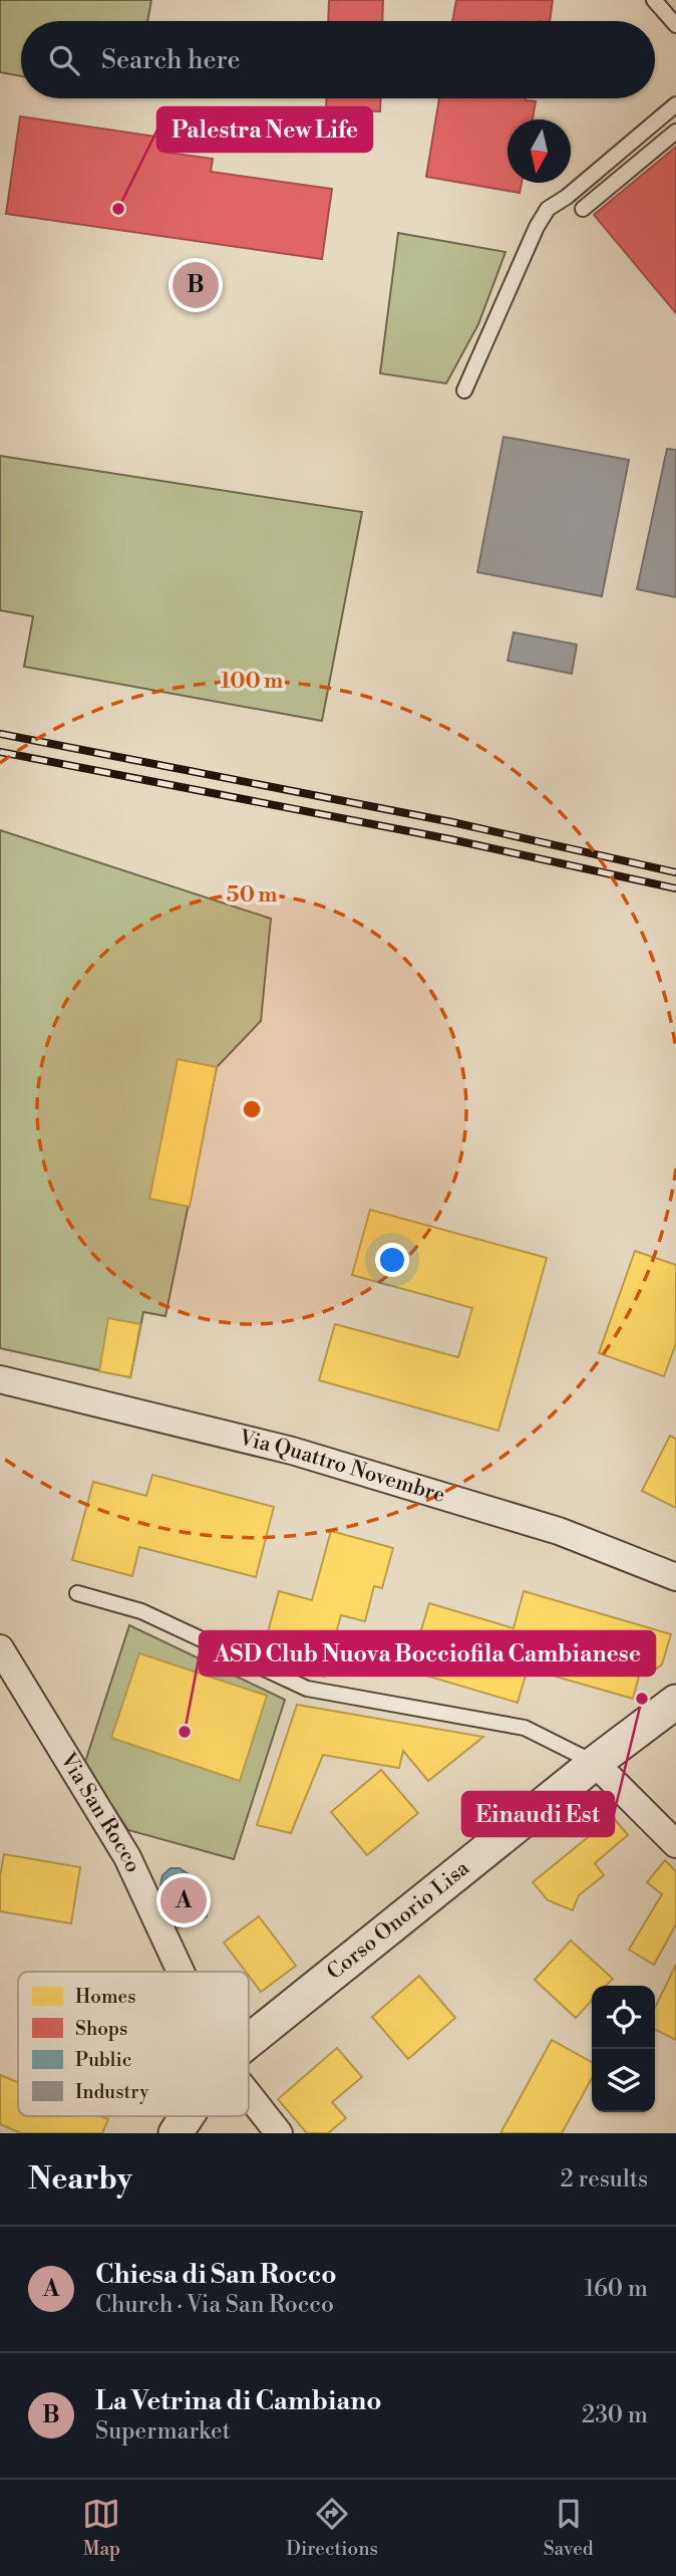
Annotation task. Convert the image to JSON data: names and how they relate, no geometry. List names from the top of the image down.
{
  "streets": {
    "street": ["Via Quattro Novembre", "Via San Rocco", "Corso Onorio Lisa"]
  },
  "places": ["Palestra New Life", "Einaudi Est", "ASD Club Nuova Bocciofila Cambianese"],
  "legend": [
    "Homes",
    "Shops",
    "Public",
    "Industry"
  ],
  "north": "bottom",
  "page": {
    "search": "Search here",
    "pins": ["B", "A"],
    "heading": ["Nearby", "2 results"],
    "list": [
      {
        "mark": "A",
        "name": "Chiesa di San Rocco",
        "note": "Church · Via San Rocco",
        "value": "160 m"
      },
      {
        "mark": "B",
        "name": "La Vetrina di Cambiano",
        "note": "Supermarket",
        "value": "230 m"
      }
    ],
    "nav": ["Map", "Directions", "Saved"]
  },
  "rings": ["100 m", "50 m"]
}
